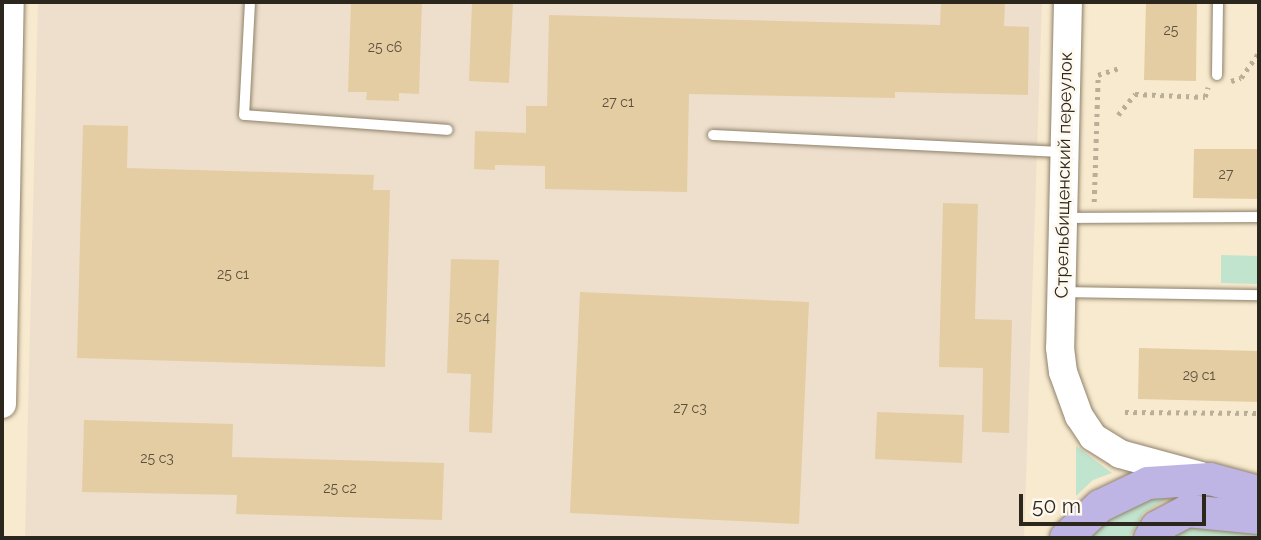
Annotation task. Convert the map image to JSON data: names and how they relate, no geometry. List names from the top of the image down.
{
  "streets": {
    "street": ["Стрельбищенский переулок"]
  },
  "house_numbers": [
    "25",
    "25 с6",
    "27 с1",
    "27",
    "25 с1",
    "25 с4",
    "29 с1",
    "27 с3",
    "25 с3",
    "25 с2"
  ],
  "scale_bar": "50 m"
}
